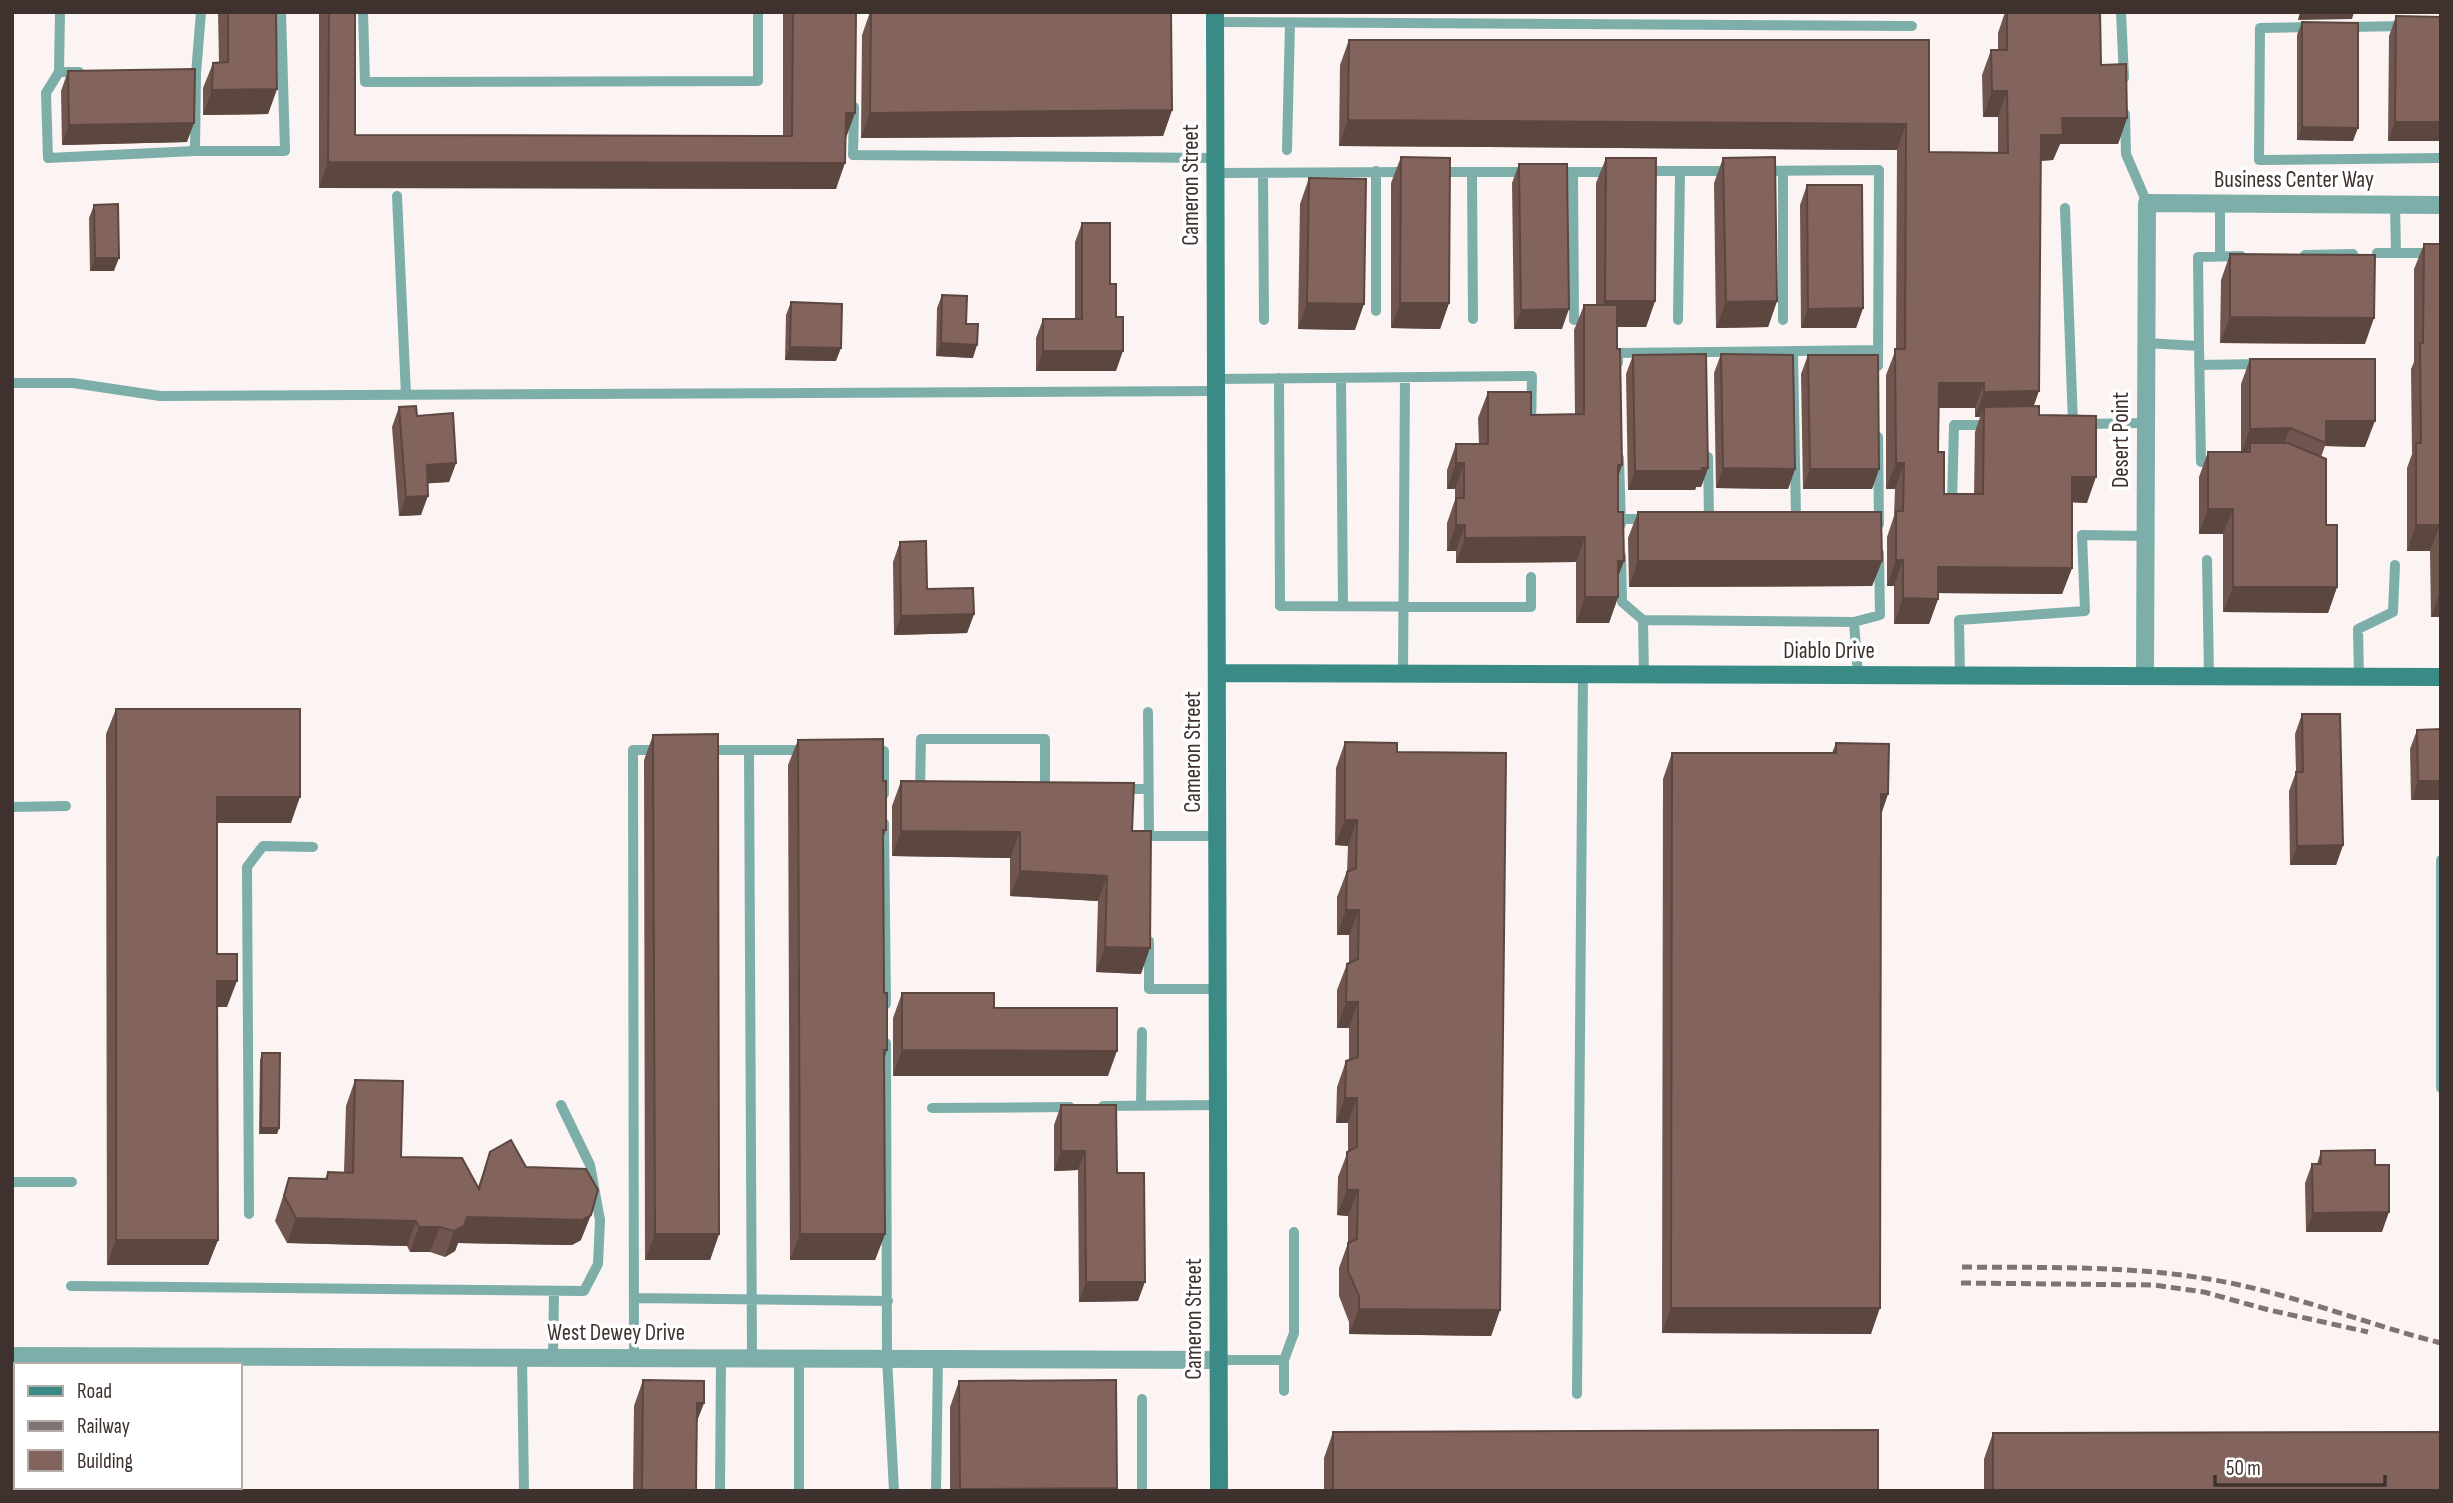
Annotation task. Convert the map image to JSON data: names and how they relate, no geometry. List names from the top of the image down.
{
  "streets": {
    "street": [
      "Business Center Way",
      "Cameron Street",
      "Desert Point",
      "Diablo Drive",
      "West Dewey Drive"
    ]
  },
  "crossings": [
    ["Business Center Way", "Desert Point"],
    ["Cameron Street", "Diablo Drive"],
    ["Cameron Street", "West Dewey Drive"],
    ["Desert Point", "Diablo Drive"]
  ],
  "legend": ["Road", "Railway", "Building"],
  "scale_bar": "50 m"
}
